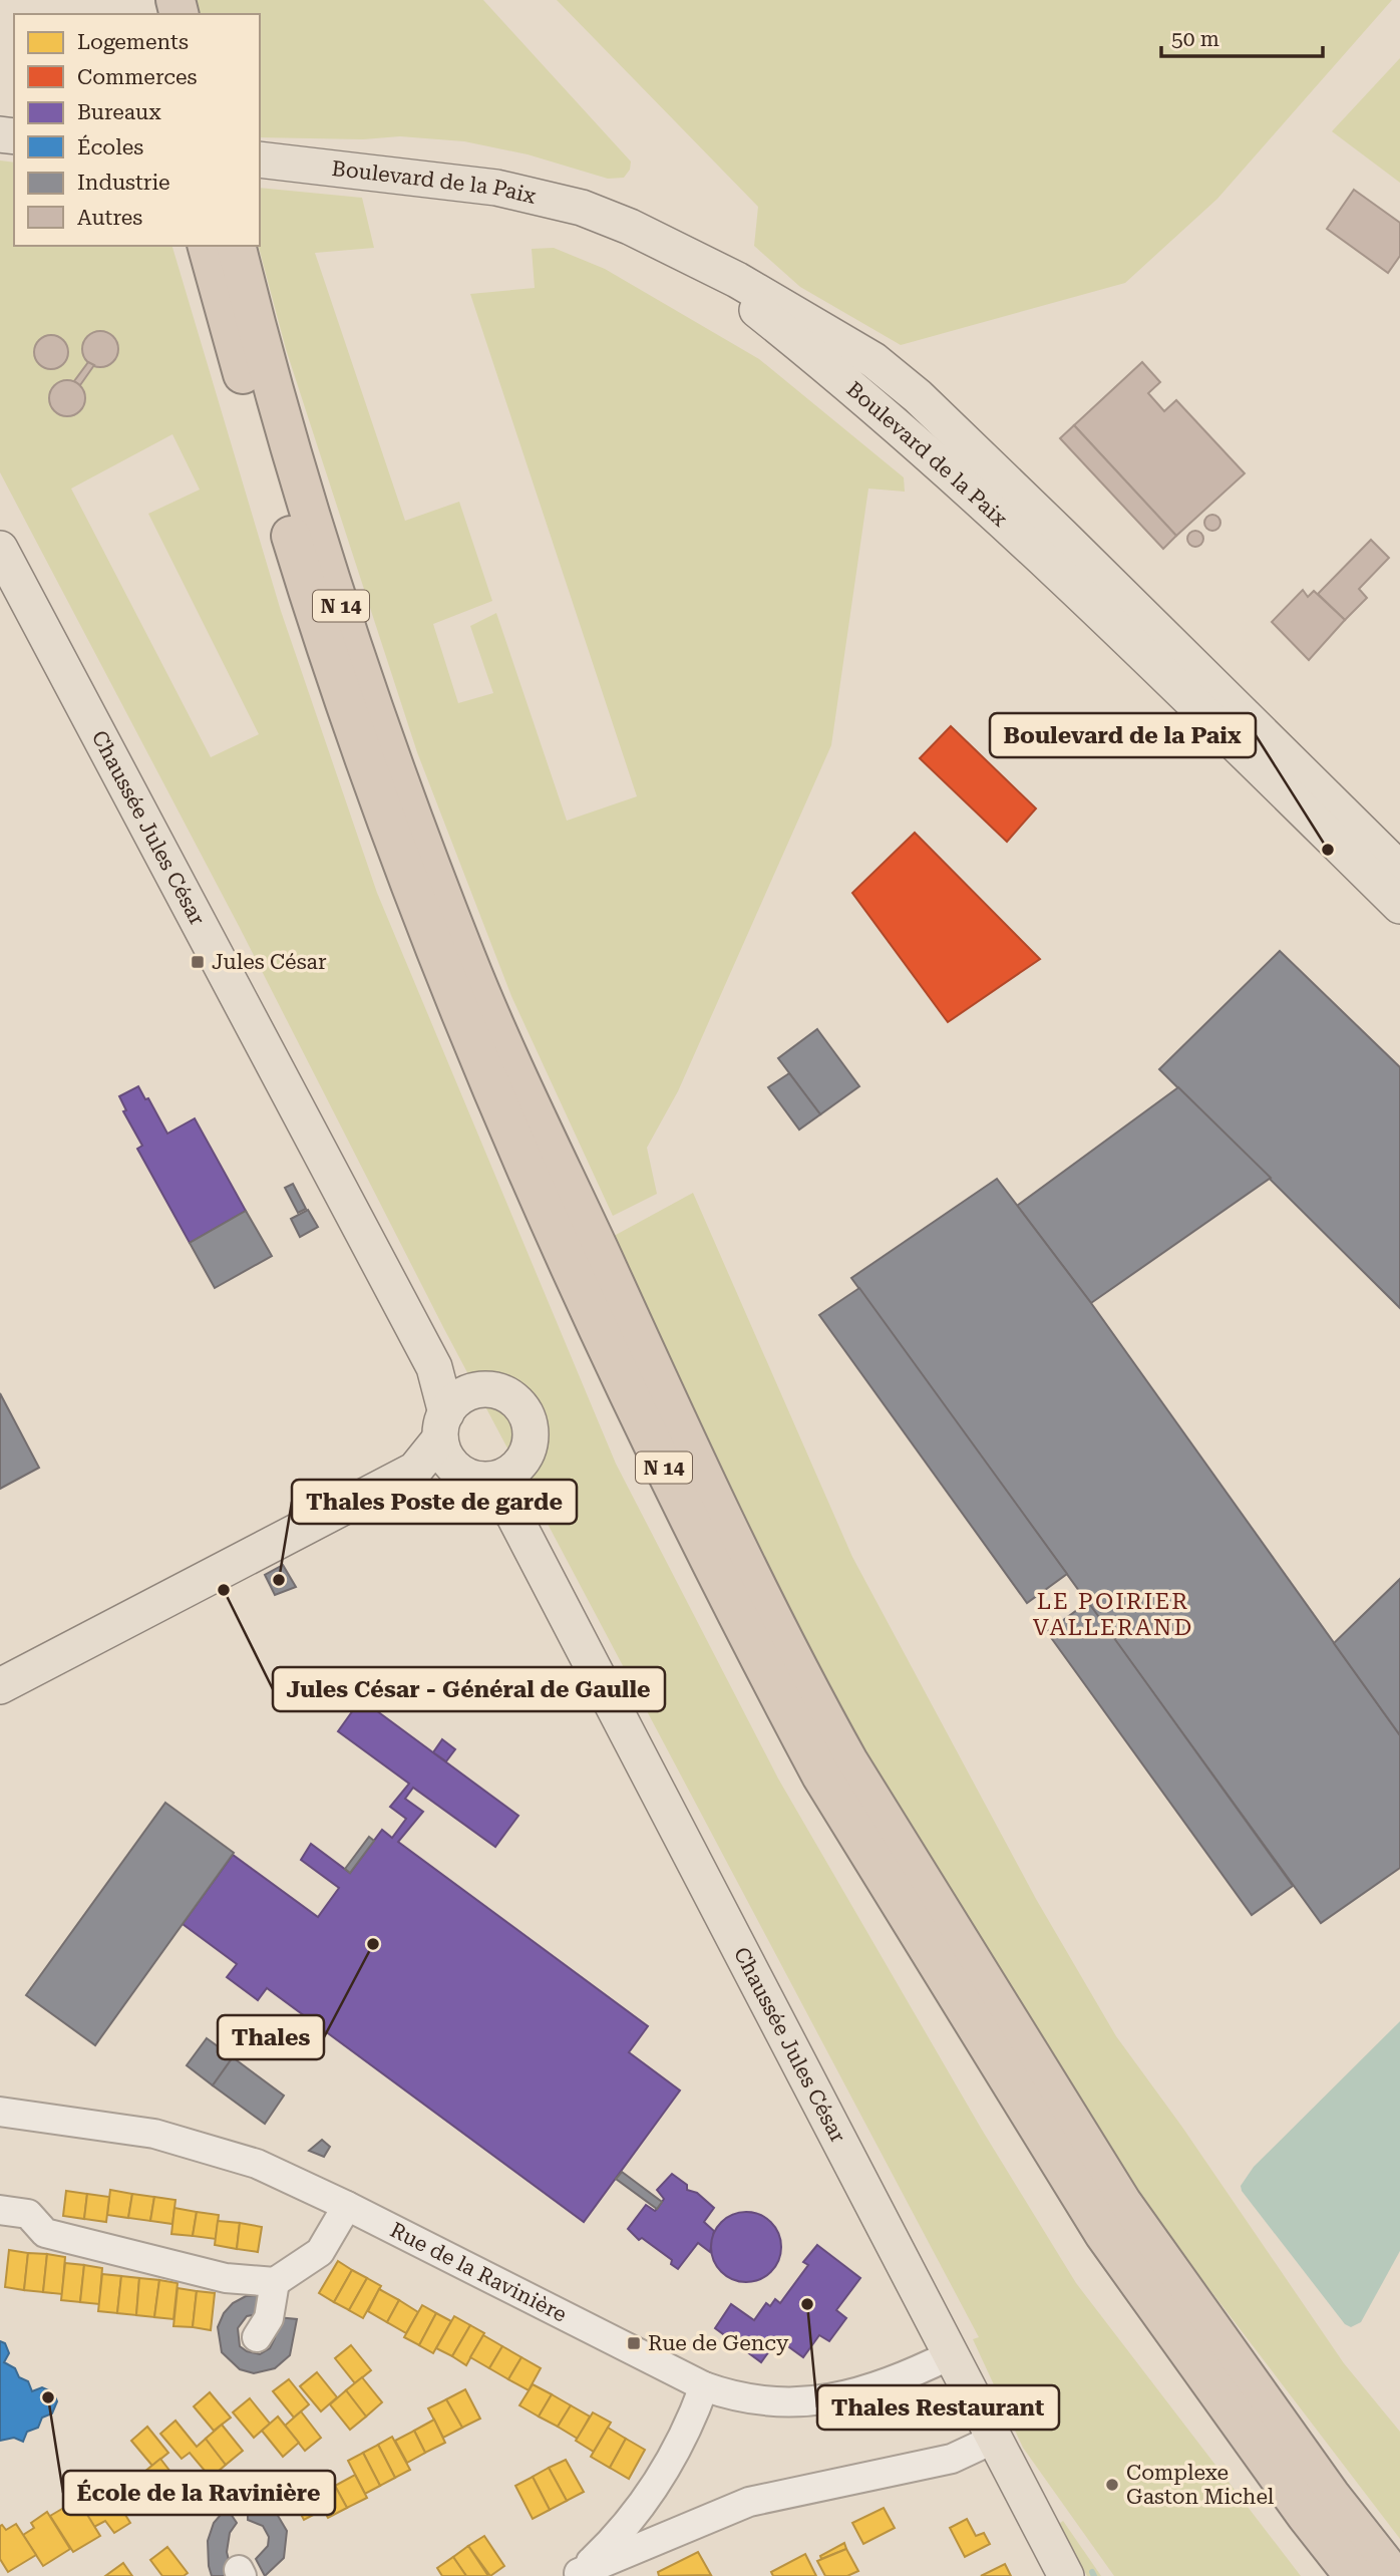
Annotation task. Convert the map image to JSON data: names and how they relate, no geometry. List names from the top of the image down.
{
  "streets": {
    "highway": ["N 14"],
    "main road": ["Boulevard de la Paix", "Chaussée Jules César"],
    "street": ["Rue de la Ravinière"]
  },
  "crossings": [
    ["Chaussée Jules César", "Rue de la Ravinière"]
  ],
  "districts": ["LE POIRIER VALLERAND"],
  "places": {
    "other": [
      "Boulevard de la Paix",
      "Thales Poste de garde",
      "Jules César - Général de Gaulle",
      "Thales",
      "Thales Restaurant",
      "École de la Ravinière",
      "Complexe Gaston Michel"
    ],
    "transit": ["Jules César", "Rue de Gency"]
  },
  "legend": [
    "Logements",
    "Commerces",
    "Bureaux",
    "Écoles",
    "Industrie",
    "Autres"
  ],
  "scale_bar": "50 m"
}
